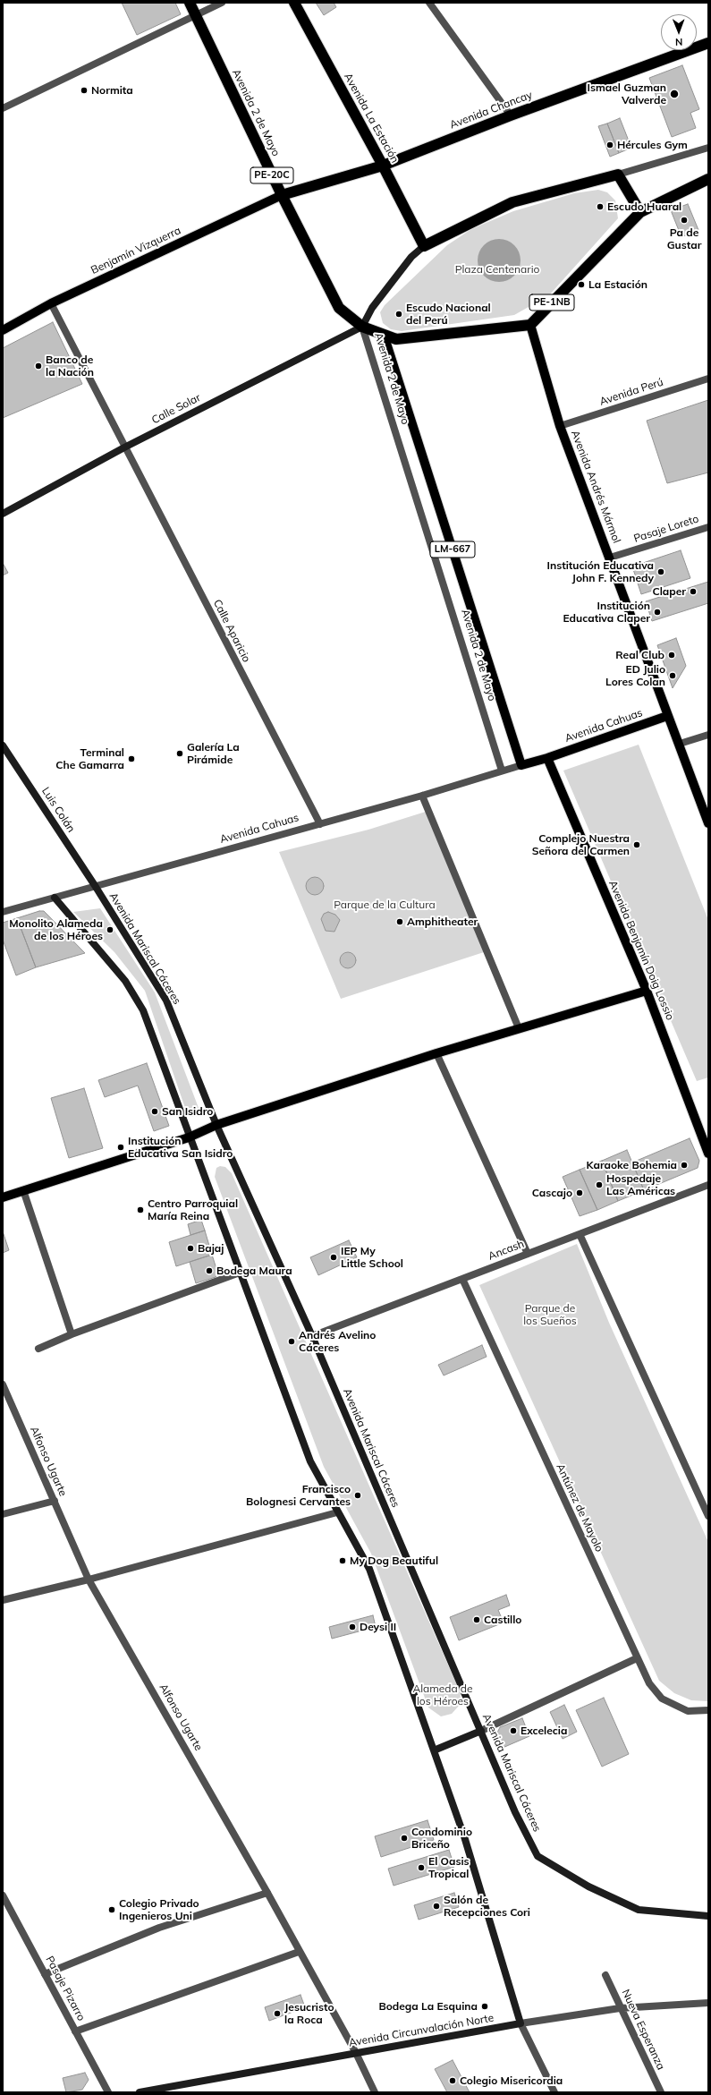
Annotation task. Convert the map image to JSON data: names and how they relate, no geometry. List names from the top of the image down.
{
  "streets": {
    "highway": [
      "Avenida Chancay",
      "Avenida 2 de Mayo",
      "Avenida La Estación",
      "PE-20C",
      "PE-1NB"
    ],
    "main road": [
      "Benjamín Vizquerra",
      "Avenida Andrés Mármol",
      "LM-667",
      "Avenida Cahuas",
      "Avenida Benjamín Doig Lossio"
    ],
    "street": [
      "Avenida Perú",
      "Calle Solar",
      "Pasaje Loreto",
      "Calle Aparicio",
      "Luis Colán",
      "Avenida Mariscal Cáceres",
      "Ancash",
      "Alfonso Ugarte",
      "Antúnez de Mayolo",
      "Pasaje Pizarro",
      "Nueva Esperanza",
      "Avenida Circunvalación Norte"
    ]
  },
  "crossings": [
    ["Avenida Chancay", "Avenida 2 de Mayo"],
    ["Avenida Chancay", "Avenida La Estación"],
    ["Avenida Chancay", "Benjamín Vizquerra"],
    ["Avenida 2 de Mayo", "Benjamín Vizquerra"],
    ["Avenida 2 de Mayo", "PE-1NB"],
    ["Avenida 2 de Mayo", "Calle Solar"],
    ["Avenida 2 de Mayo", "Avenida Cahuas"],
    ["Benjamín Vizquerra", "Calle Aparicio"],
    ["PE-1NB", "Calle Solar"],
    ["PE-1NB", "Avenida Andrés Mármol"],
    ["Avenida Perú", "Avenida Andrés Mármol"],
    ["Calle Solar", "Calle Aparicio"],
    ["Avenida Andrés Mármol", "Pasaje Loreto"],
    ["Avenida Andrés Mármol", "Avenida Cahuas"],
    ["Calle Aparicio", "Avenida Cahuas"],
    ["Avenida Cahuas", "Luis Colán"],
    ["Avenida Cahuas", "Avenida Mariscal Cáceres"],
    ["Avenida Cahuas", "Avenida Benjamín Doig Lossio"],
    ["Luis Colán", "Avenida Mariscal Cáceres"],
    ["Avenida Mariscal Cáceres", "Ancash"],
    ["Ancash", "Antúnez de Mayolo"],
    ["Alfonso Ugarte", "Avenida Circunvalación Norte"],
    ["Nueva Esperanza", "Avenida Circunvalación Norte"]
  ],
  "parks": [
    "Plaza Centenario",
    "Parque de la Cultura",
    "Parque de los Sueños",
    "Alameda de los Héroes"
  ],
  "places": [
    "Normita",
    "Ismael Guzman Valverde",
    "Hércules Gym",
    "Escudo Huaral",
    "Pa de Gustar",
    "La Estación",
    "Escudo Nacional del Perú",
    "Banco de la Nación",
    "Institución Educativa John F. Kennedy",
    "Claper",
    "Institución Educativa Claper",
    "Real Club",
    "ED Julio Lores Colan",
    "Galería La Pirámide",
    "Terminal Che Gamarra",
    "Complejo Nuestra Señora del Carmen",
    "Amphitheater",
    "Monolito Alameda de los Héroes",
    "San Isidro",
    "Institución Educativa San Isidro",
    "Karaoke Bohemia",
    "Hospedaje Las Américas",
    "Cascajo",
    "Centro Parroquial María Reina",
    "Bajaj",
    "IEP My Little School",
    "Bodega Maura",
    "Andrés Avelino Cáceres",
    "Francisco Bolognesi Cervantes",
    "My Dog Beautiful",
    "Castillo",
    "Deysi II",
    "Excelecia",
    "Condominio Briceño",
    "El Oasis Tropical",
    "Salón de Recepciones Cori",
    "Colegio Privado Ingenieros Uni",
    "Bodega La Esquina",
    "Jesucristo la Roca",
    "Colegio Misericordia"
  ],
  "north": "bottom"
}
